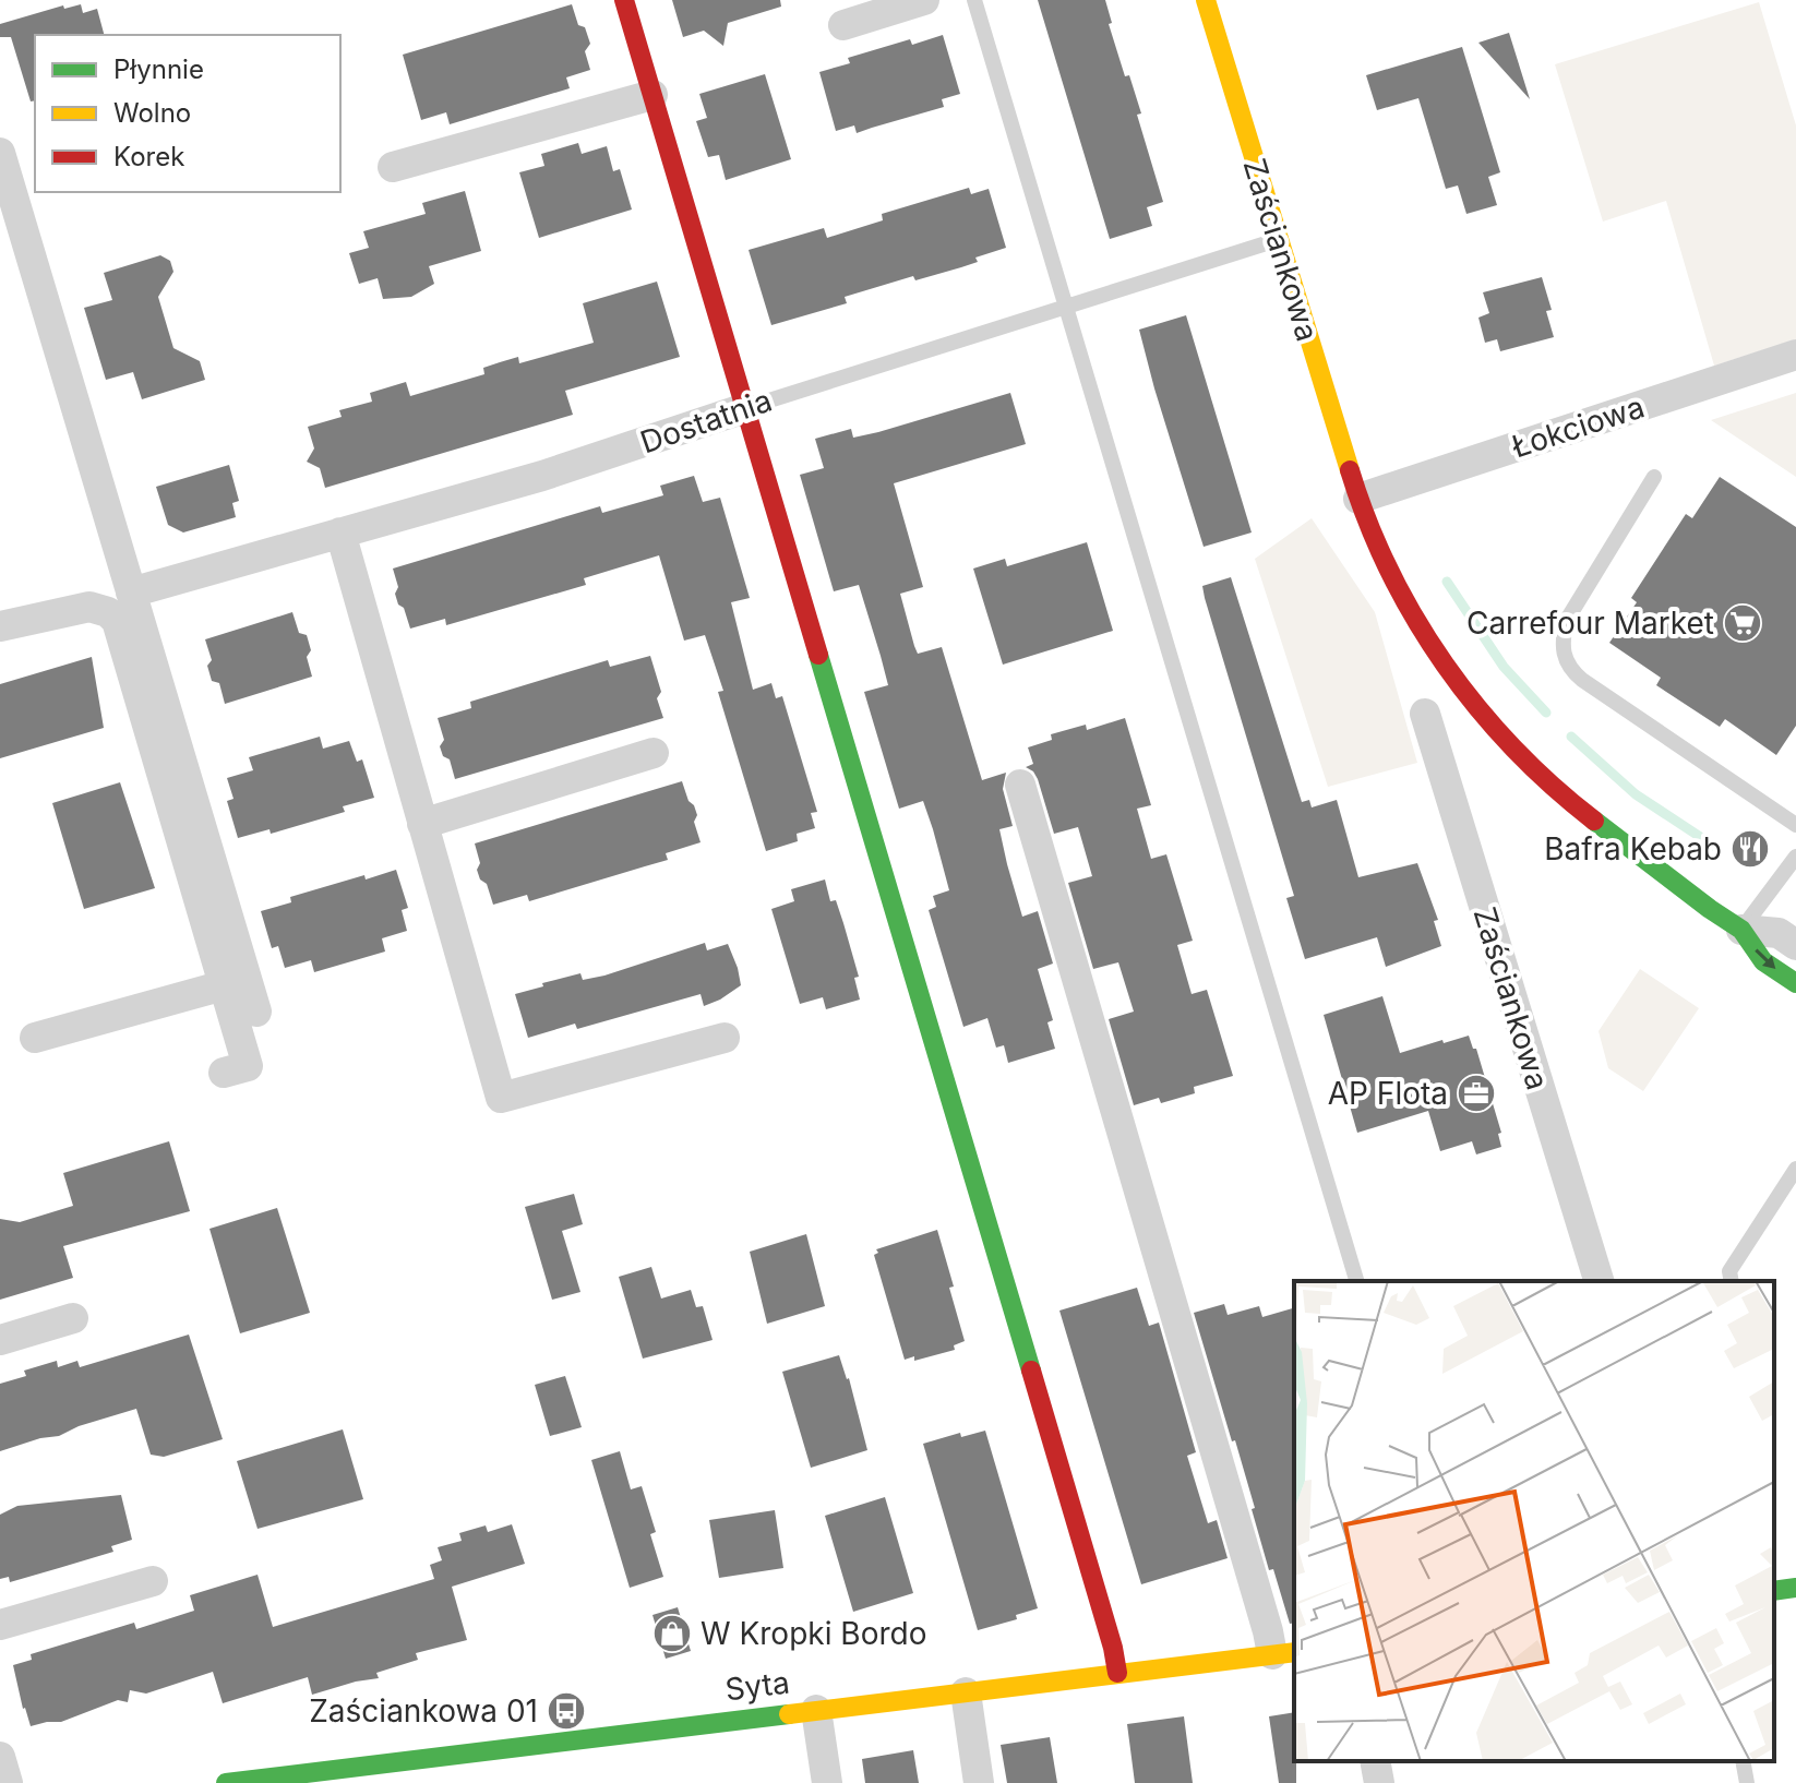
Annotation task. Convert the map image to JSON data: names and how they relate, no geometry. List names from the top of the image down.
{
  "streets": {
    "street": [
      "Zaściankowa",
      "Dostatnia",
      "Łokciowa",
      "Syta"
    ]
  },
  "crossings": [
    ["Zaściankowa", "Dostatnia"],
    ["Zaściankowa", "Łokciowa"]
  ],
  "places": {
    "supermarket": ["Carrefour Market"],
    "restaurant": ["Bafra Kebab"],
    "office": ["AP Flota"],
    "shop": ["W Kropki Bordo"],
    "bus stop": ["Zaściankowa 01"]
  },
  "legend": ["Płynnie", "Wolno", "Korek"]
}
